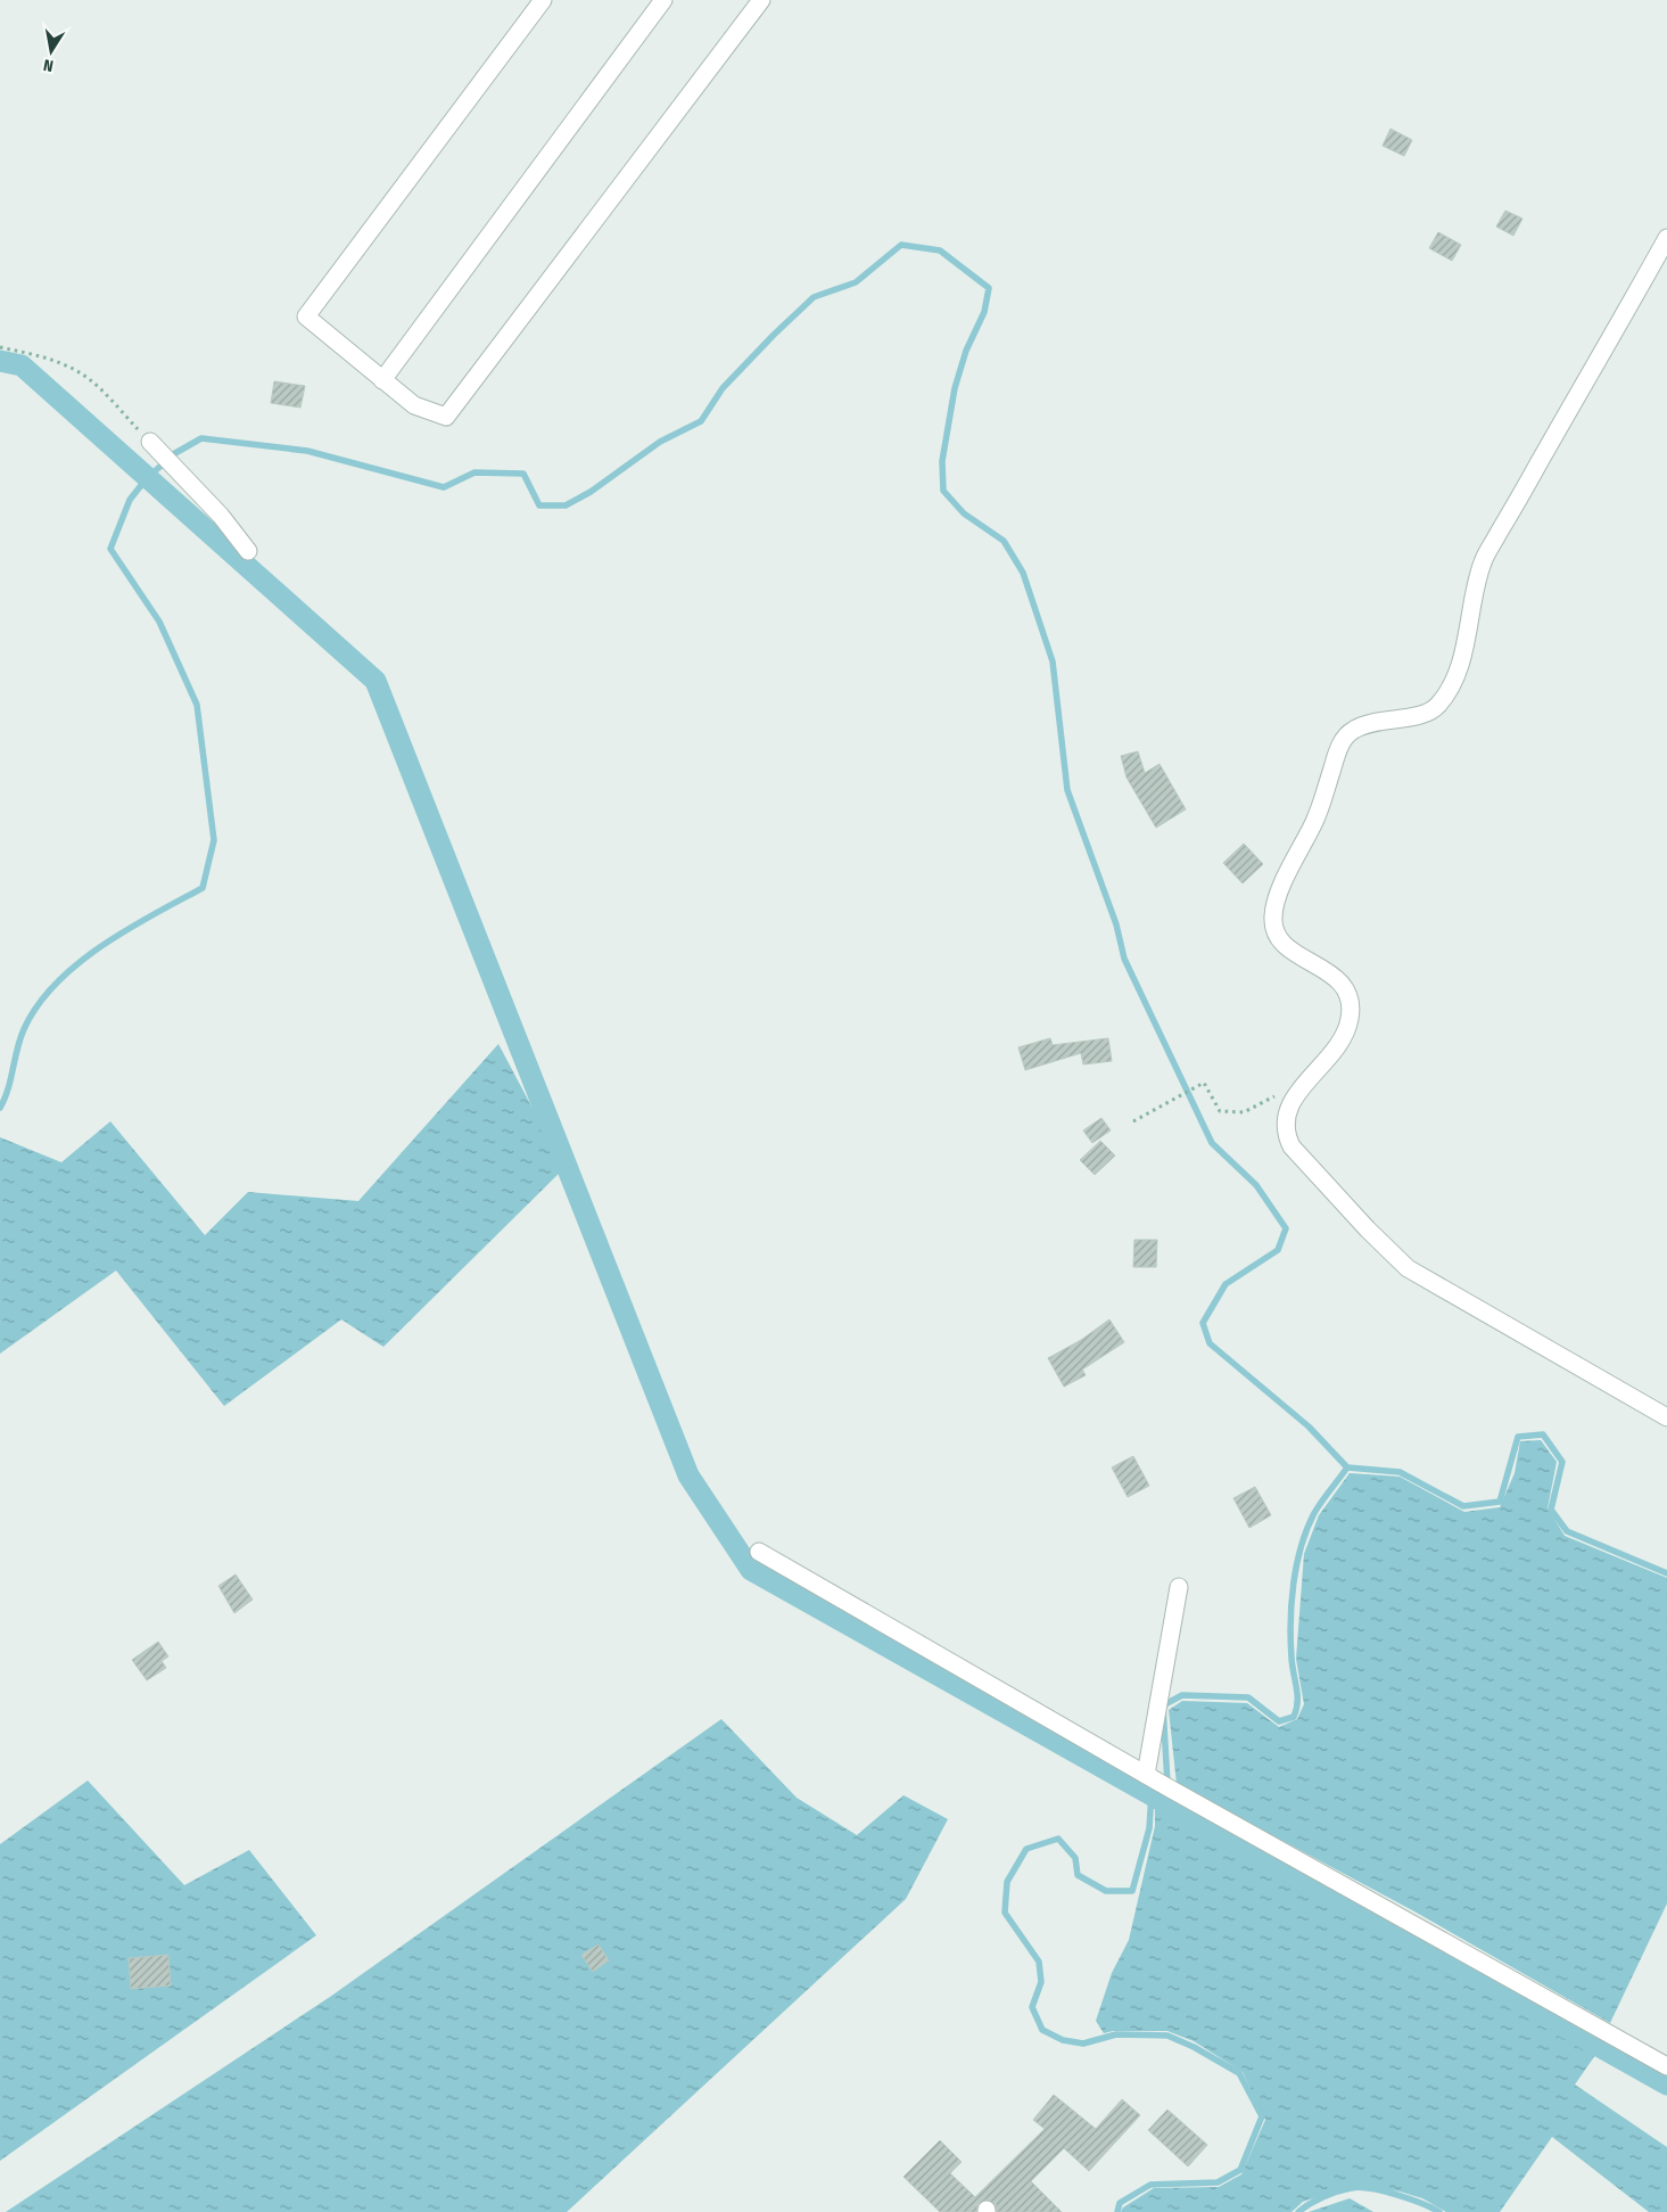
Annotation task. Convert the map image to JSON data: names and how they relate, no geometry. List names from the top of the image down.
{
  "north": "bottom"
}
